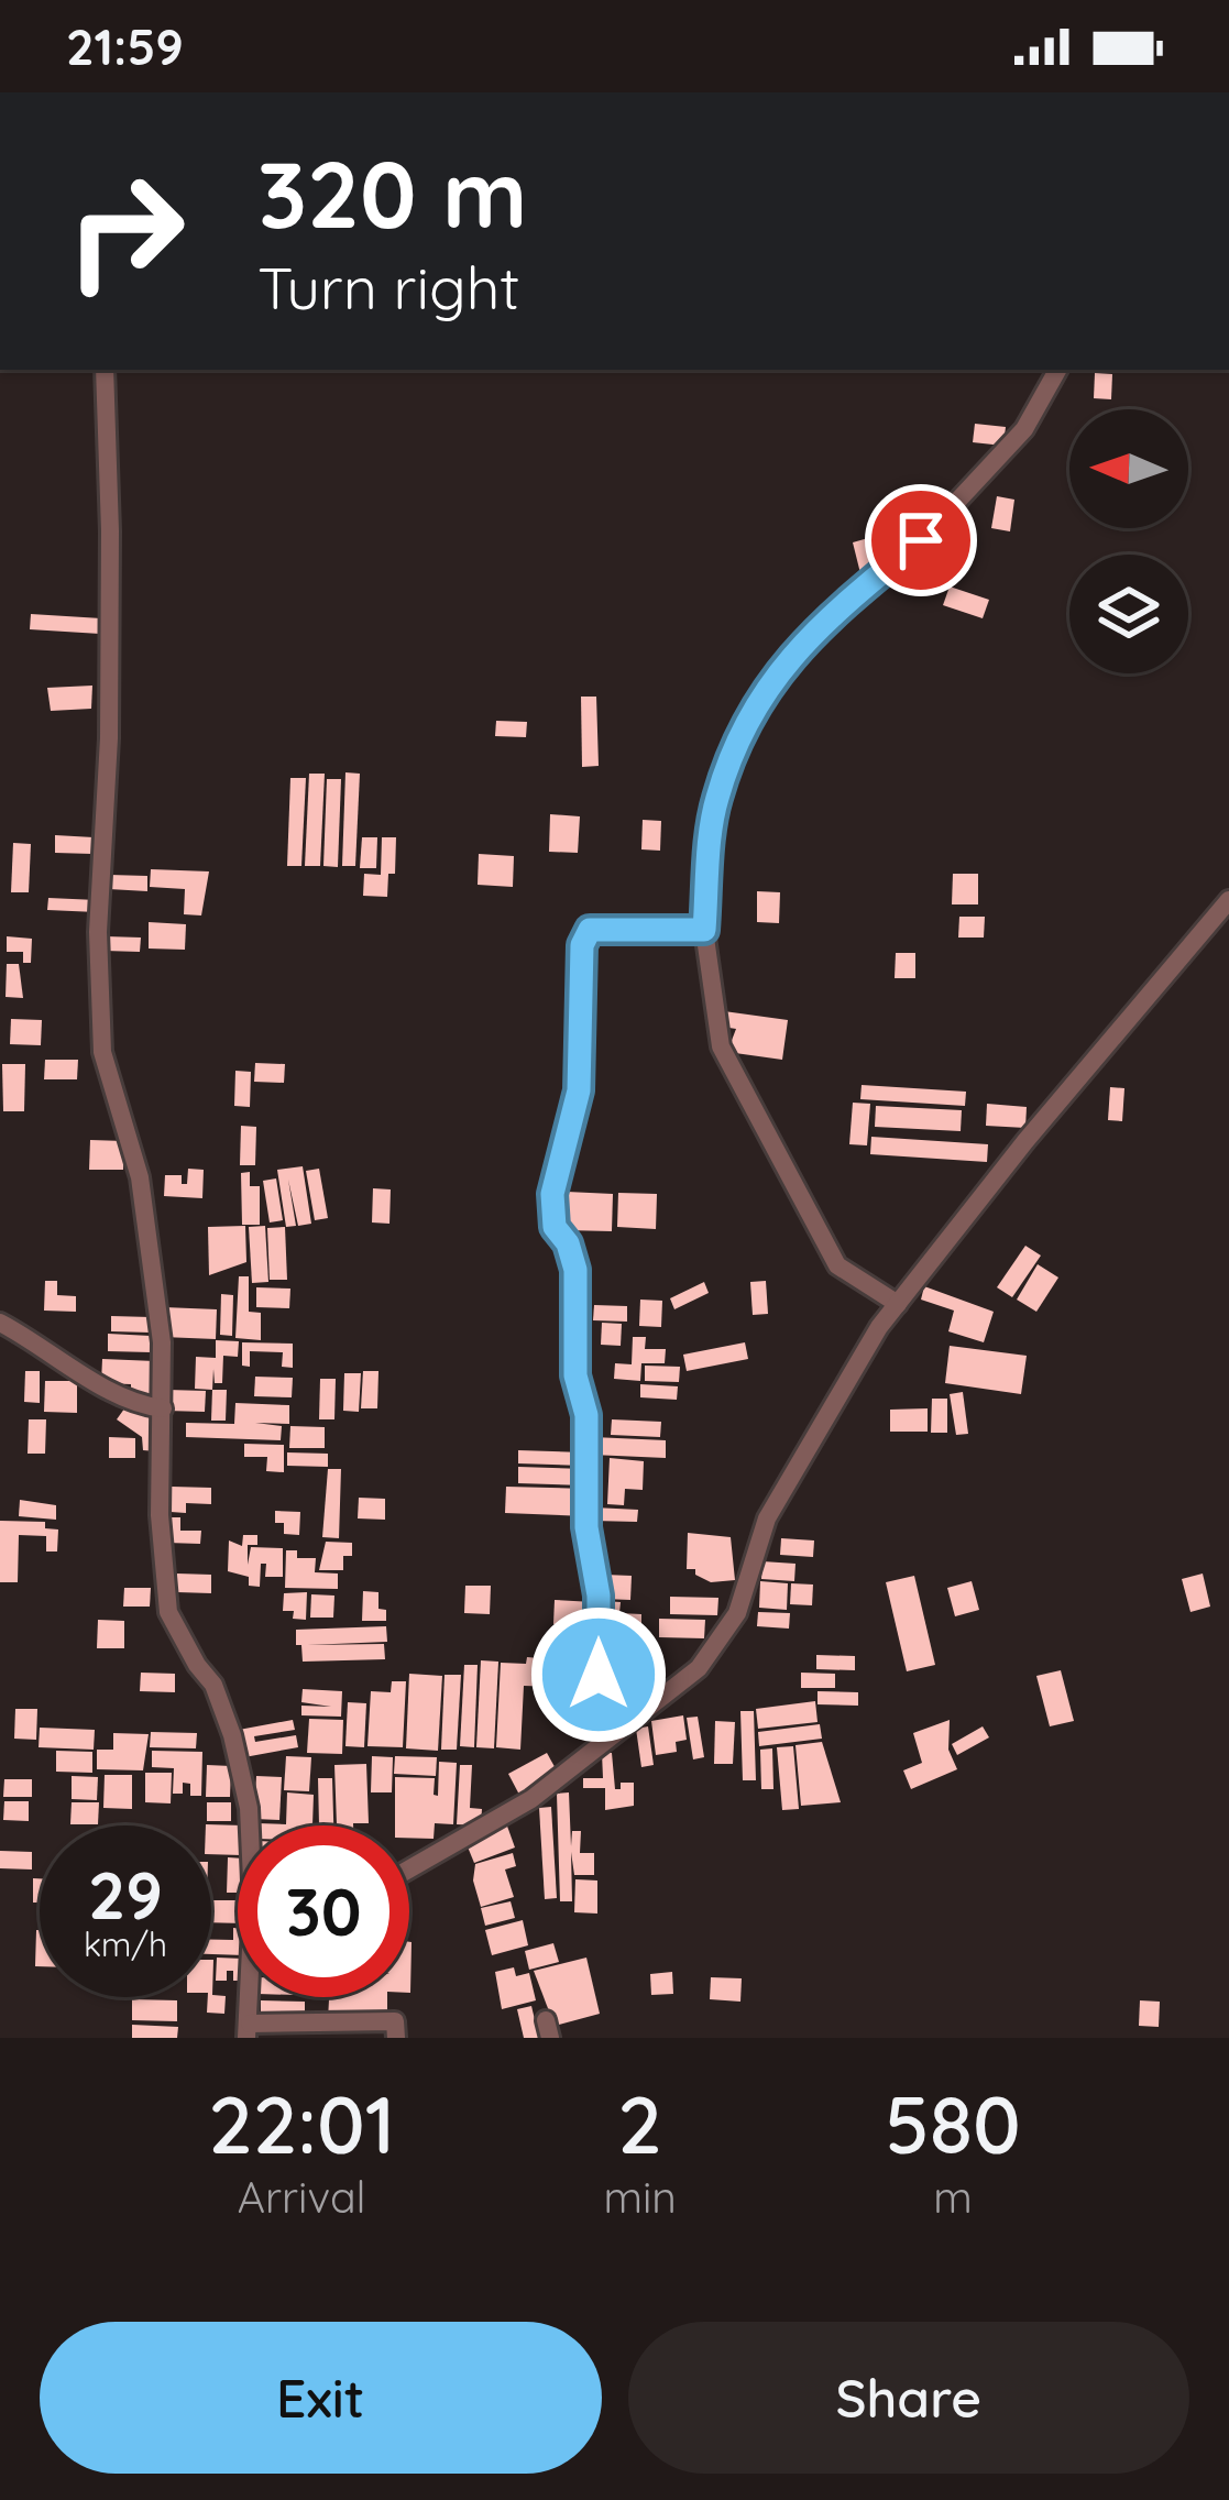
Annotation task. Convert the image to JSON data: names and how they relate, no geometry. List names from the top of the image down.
{
  "north": "left",
  "page": {
    "status": "21:59",
    "turn": ["320 m", "Turn right"],
    "speed": "29 km/h",
    "limit": "30",
    "eta": [
      "22:01",
      "Arrival",
      "2",
      "min",
      "580",
      "m"
    ],
    "buttons": ["Exit", "Share"]
  }
}
